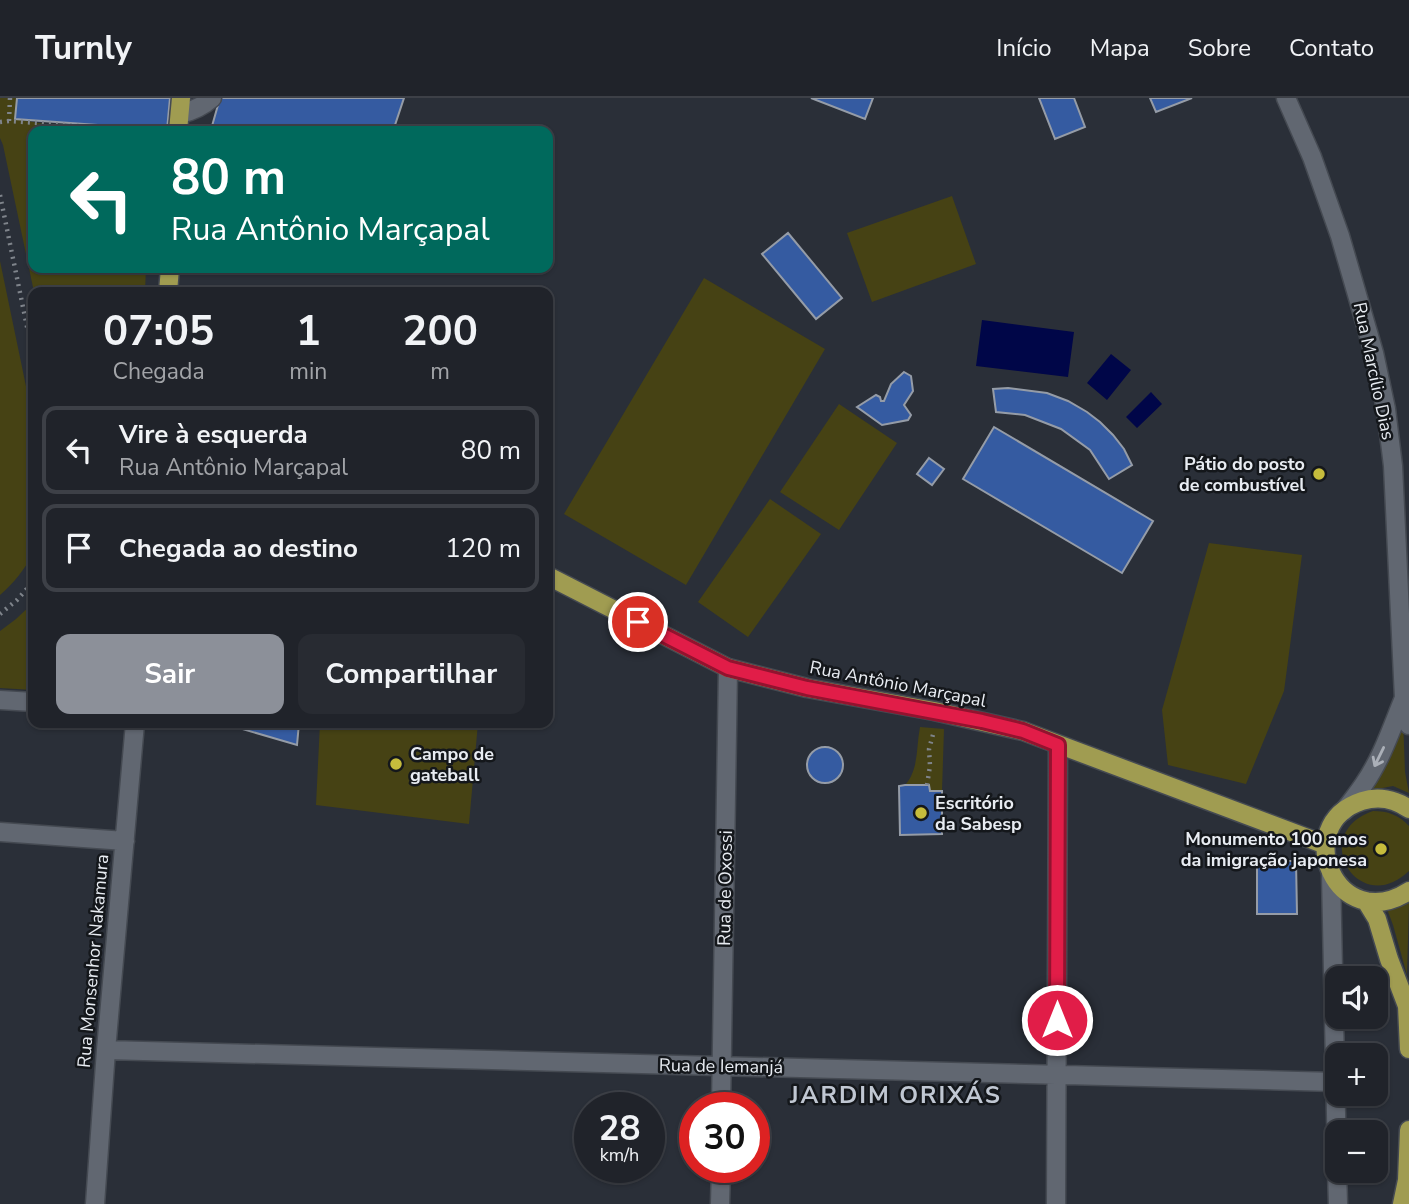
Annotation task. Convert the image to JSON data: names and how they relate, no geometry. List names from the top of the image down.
{
  "streets": {
    "main road": ["Rua Antônio Marçapal"],
    "street": [
      "Rua Marcílio Dias",
      "Rua de Oxossi",
      "Rua Monsenhor Nakamura",
      "Rua de Iemanjá"
    ]
  },
  "crossings": [
    ["Rua Antônio Marçapal", "Rua de Oxossi"],
    ["Rua de Oxossi", "Rua de Iemanjá"],
    ["Rua Monsenhor Nakamura", "Rua de Iemanjá"]
  ],
  "districts": ["JARDIM ORIXÁS"],
  "places": [
    "Pátio do posto de combustível",
    "Campo de gateball",
    "Escritório da Sabesp",
    "Monumento 100 anos da imigração japonesa"
  ],
  "page": {
    "header": "Turnly",
    "nav": [
      "Início",
      "Mapa",
      "Sobre",
      "Contato"
    ],
    "turn": ["80 m", "Rua Antônio Marçapal"],
    "eta": [
      "07:05",
      "Chegada",
      "1",
      "min",
      "200",
      "m"
    ],
    "list": [
      {
        "name": "Vire à esquerda",
        "note": "Rua Antônio Marçapal",
        "value": "80 m"
      },
      {
        "name": "Chegada ao destino",
        "value": "120 m"
      }
    ],
    "buttons": ["Sair", "Compartilhar"],
    "map_buttons": ["+", "−"],
    "speed": "28 km/h",
    "limit": "30"
  }
}
